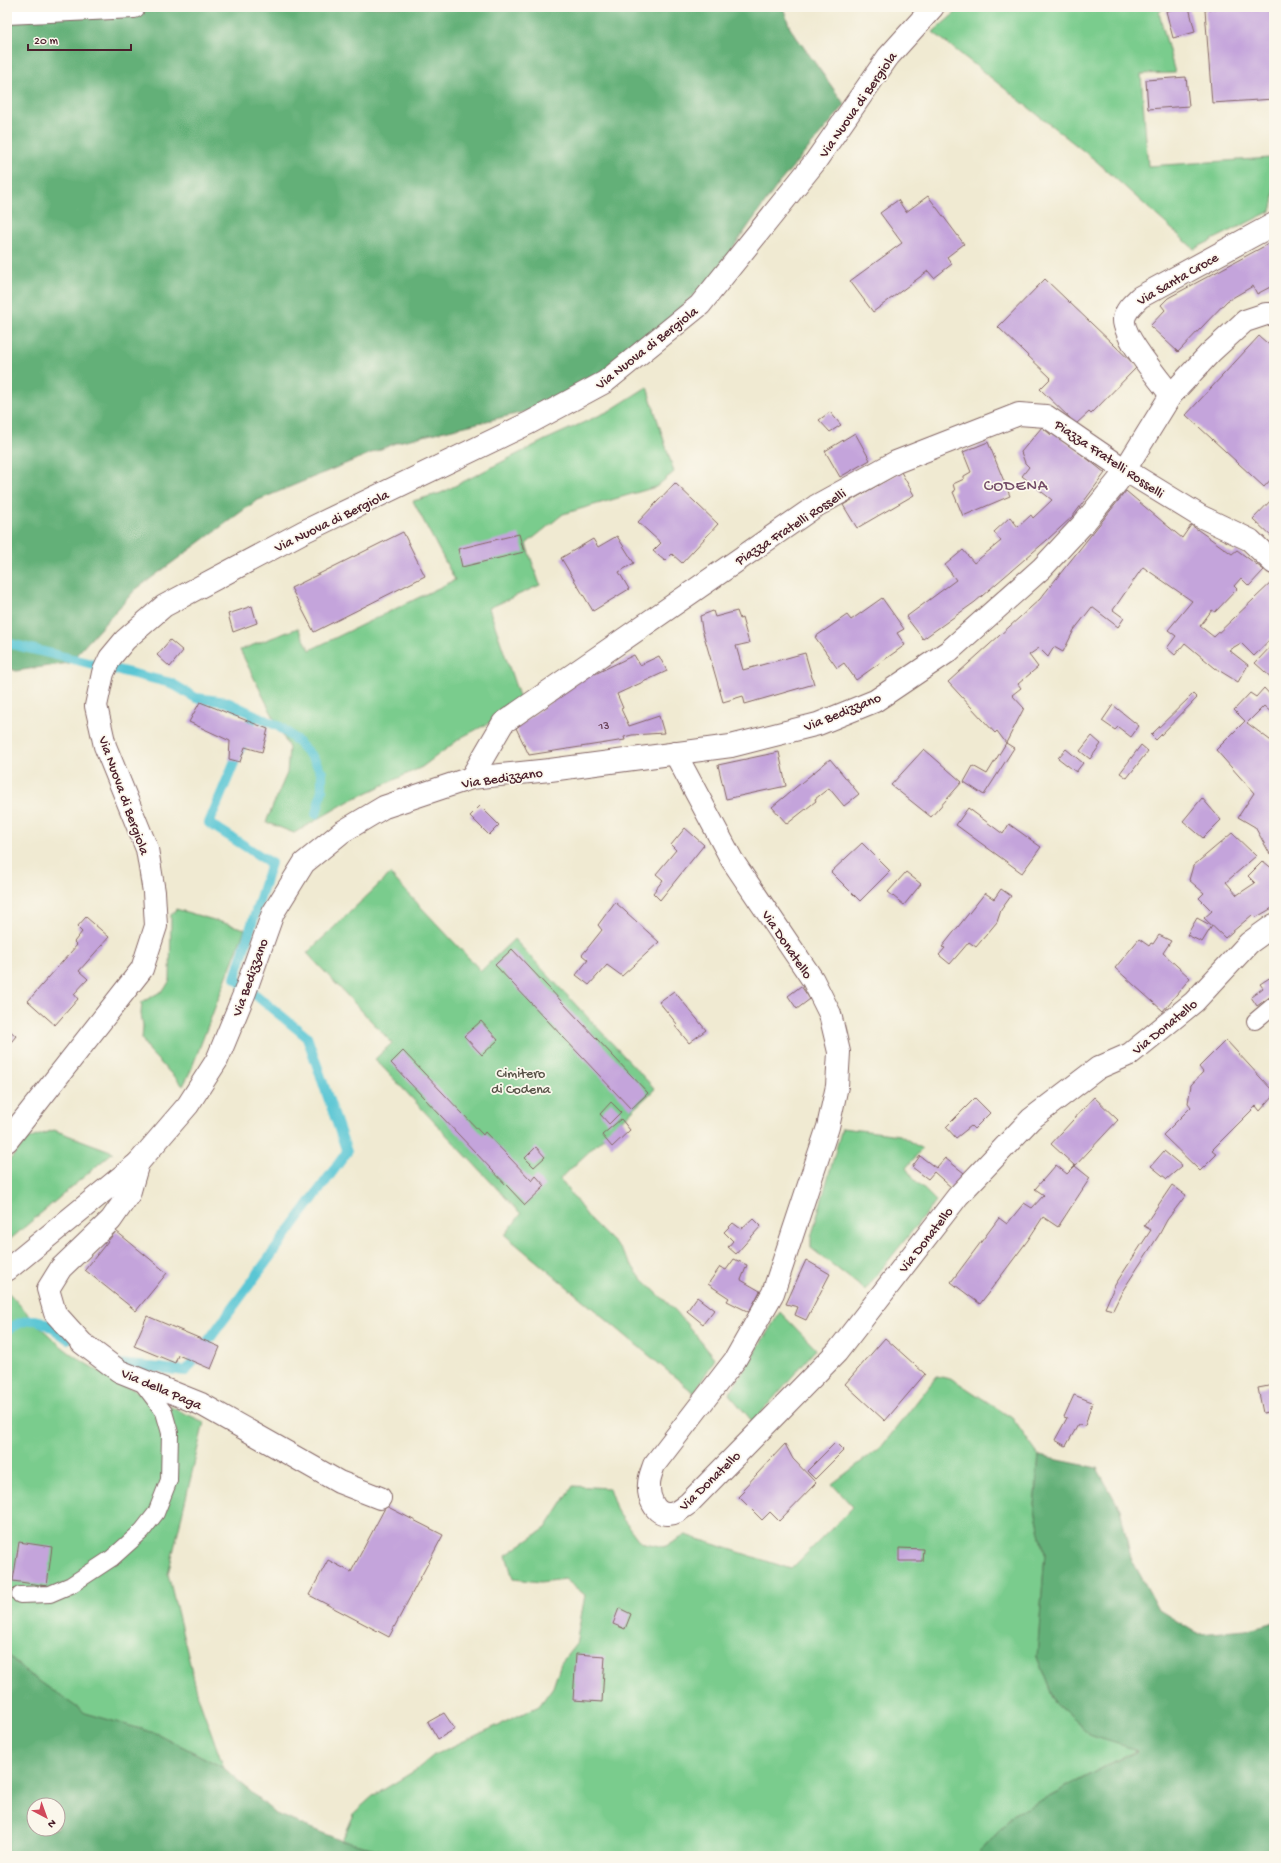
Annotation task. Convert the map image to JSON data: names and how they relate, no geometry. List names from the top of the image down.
{
  "streets": {
    "street": [
      "Via Nuova di Bergiola",
      "Via Santa Croce",
      "Piazza Fratelli Rosselli",
      "Via Bedizzano",
      "Via Donatello",
      "Via della Paga"
    ]
  },
  "crossings": [
    ["Via Santa Croce", "Via Bedizzano"],
    ["Piazza Fratelli Rosselli", "Via Bedizzano"],
    ["Via Bedizzano", "Via Donatello"],
    ["Via Bedizzano", "Via della Paga"]
  ],
  "districts": ["CODENA"],
  "parks": ["Cimitero di Codena"],
  "house_numbers": ["13"],
  "scale_bar": "20 m",
  "north": "bottom right"
}
